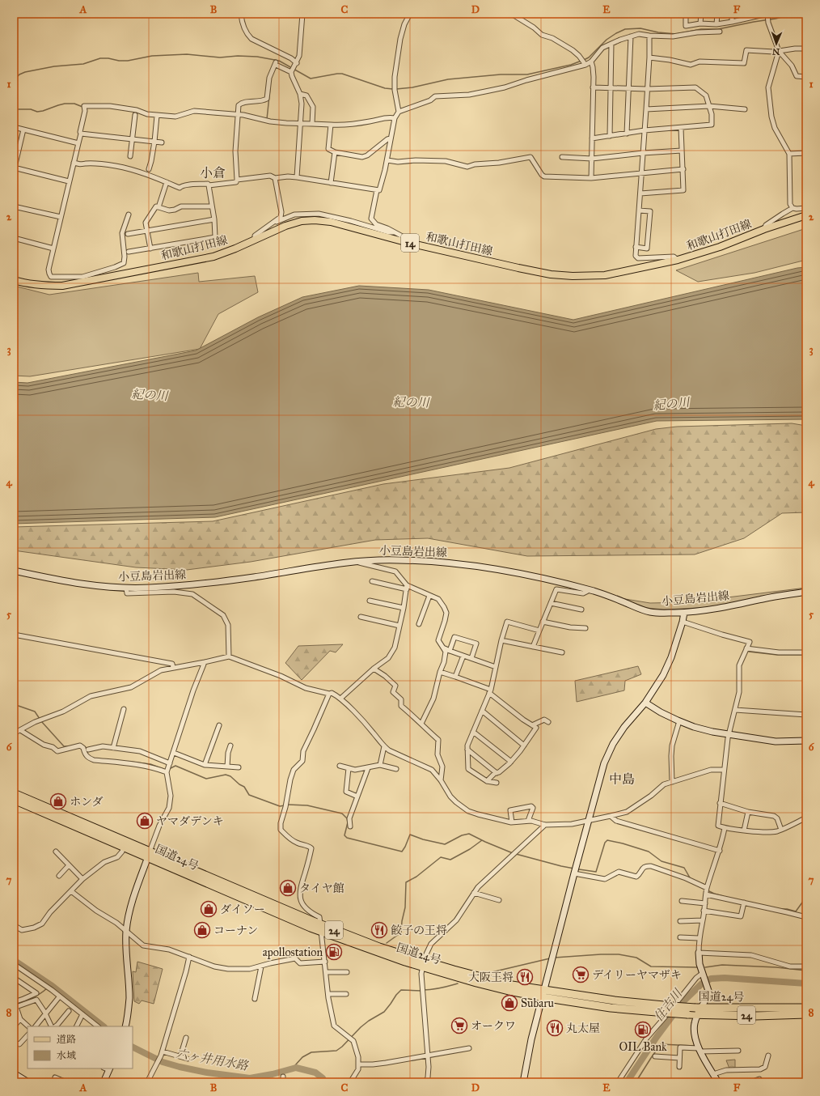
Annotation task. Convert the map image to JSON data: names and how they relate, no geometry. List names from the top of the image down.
{
  "streets": {
    "highway": ["国道24号", "24"],
    "main road": ["和歌山打田線", "14"],
    "street": ["小豆島岩出線"]
  },
  "districts": ["小倉", "中島"],
  "water": ["紀の川", "住吉川", "六ヶ井用水路"],
  "places": {
    "shop": [
      "ホンダ",
      "ヤマダデンキ",
      "タイヤ館",
      "ダイソー",
      "コーナン",
      "Subaru"
    ],
    "restaurant": ["餃子の王将", "大阪王将", "丸太屋"],
    "fuel station": ["apollostation", "OIL Bank"],
    "supermarket": ["デイリーヤマザキ", "オークワ"]
  },
  "legend": ["道路", "水域"],
  "north": "bottom",
  "grid": {
    "columns": [
      "A",
      "B",
      "C",
      "D",
      "E",
      "F"
    ],
    "rows": [
      "1",
      "2",
      "3",
      "4",
      "5",
      "6",
      "7",
      "8"
    ]
  }
}
